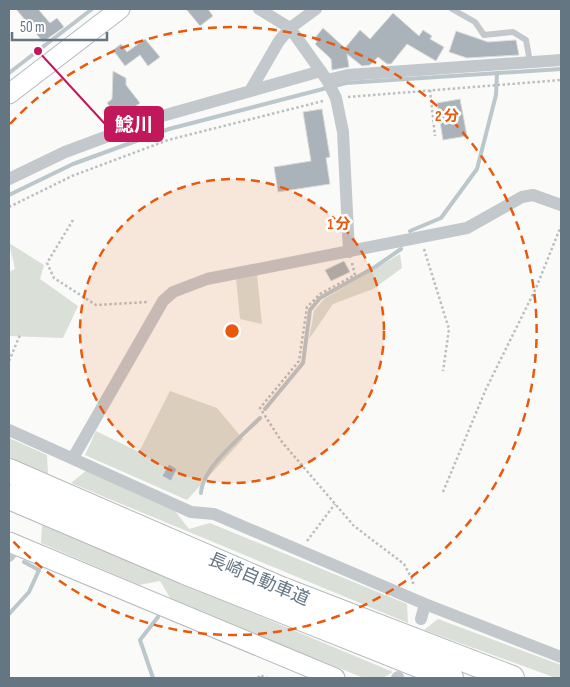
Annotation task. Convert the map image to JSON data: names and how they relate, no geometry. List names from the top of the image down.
{
  "streets": {
    "highway": ["長崎自動車道"]
  },
  "places": ["鯰川"],
  "scale_bar": "50 m",
  "rings": ["2 分", "1 分"]
}
